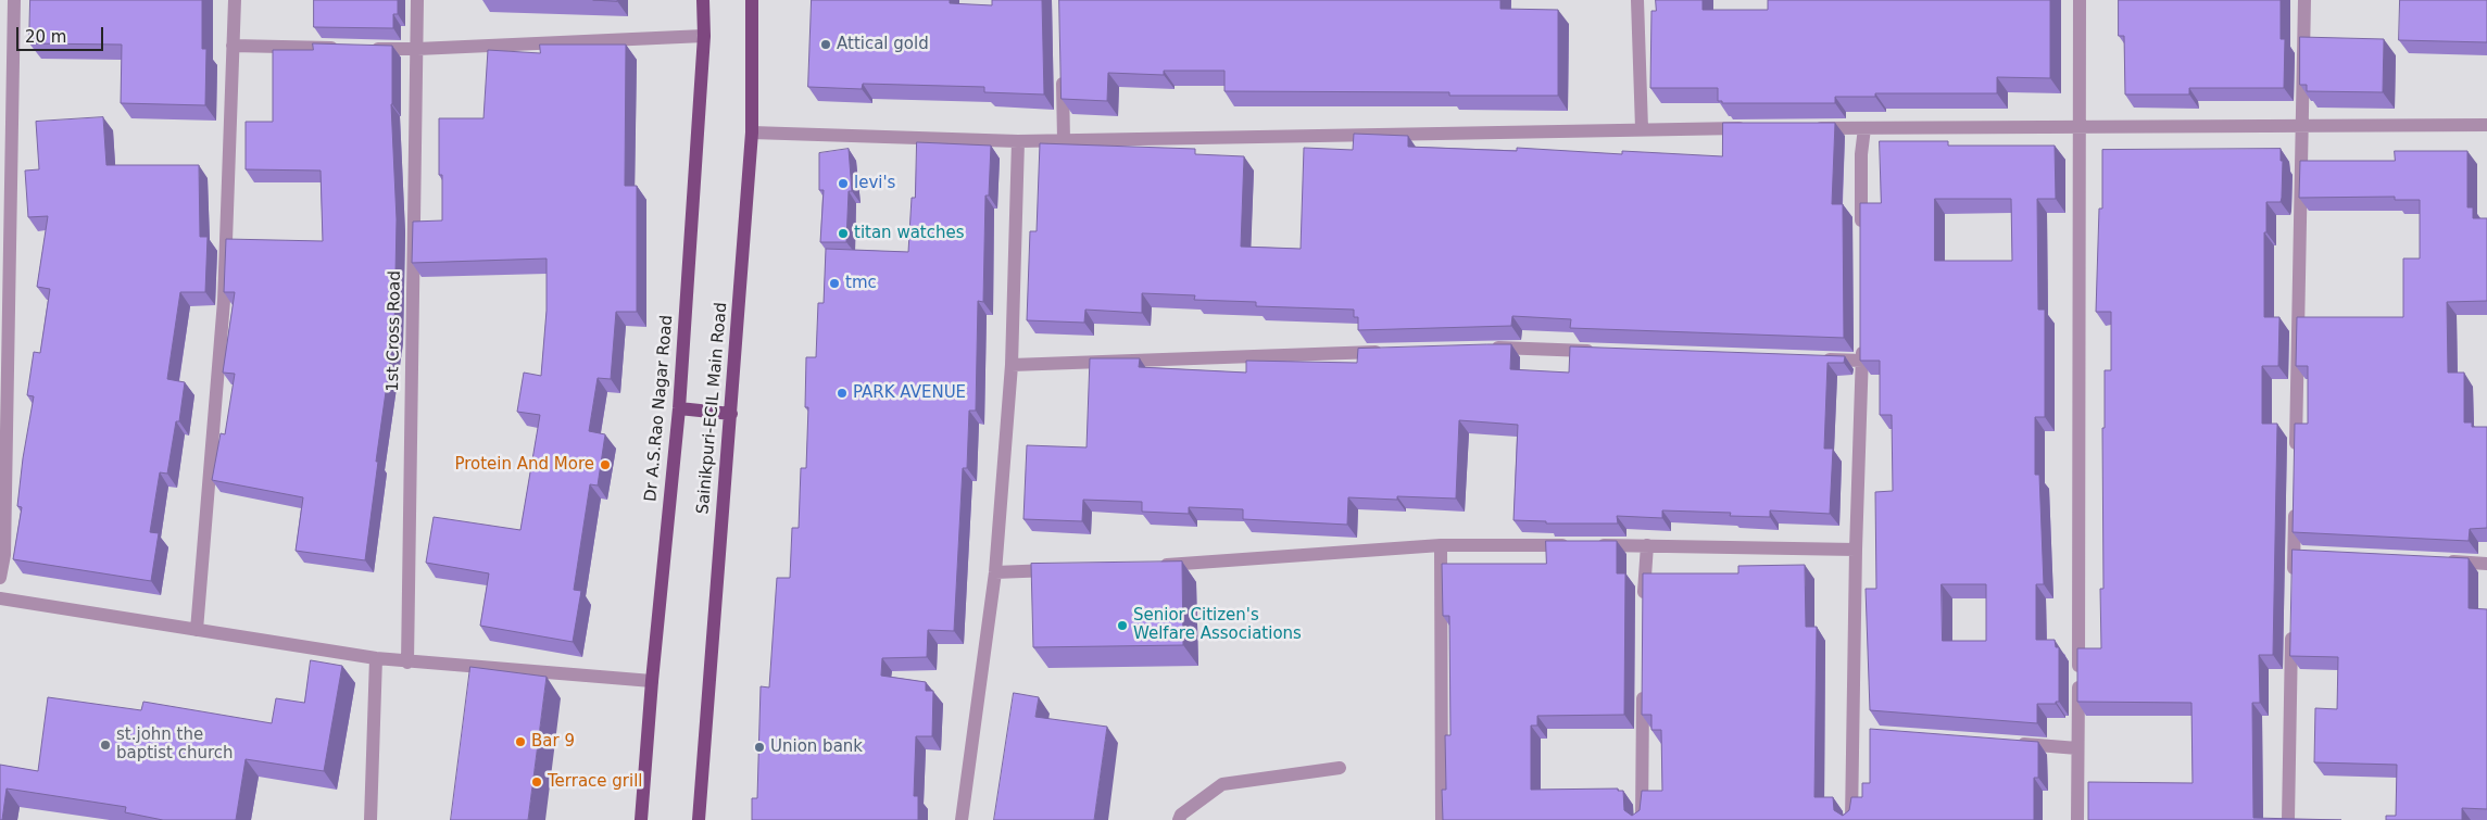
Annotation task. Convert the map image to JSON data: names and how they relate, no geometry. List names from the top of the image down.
{
  "streets": {
    "main road": ["Dr A.S.Rao Nagar Road", "Sainikpuri-ECIL Main Road"],
    "street": ["1st Cross Road"]
  },
  "places": [
    "Attical gold",
    "levi's",
    "titan watches",
    "tmc",
    "PARK AVENUE",
    "Protein And More",
    "Senior Citizen's Welfare Associations",
    "Bar 9",
    "st.john the baptist church",
    "Union bank",
    "Terrace grill"
  ],
  "scale_bar": "20 m"
}
